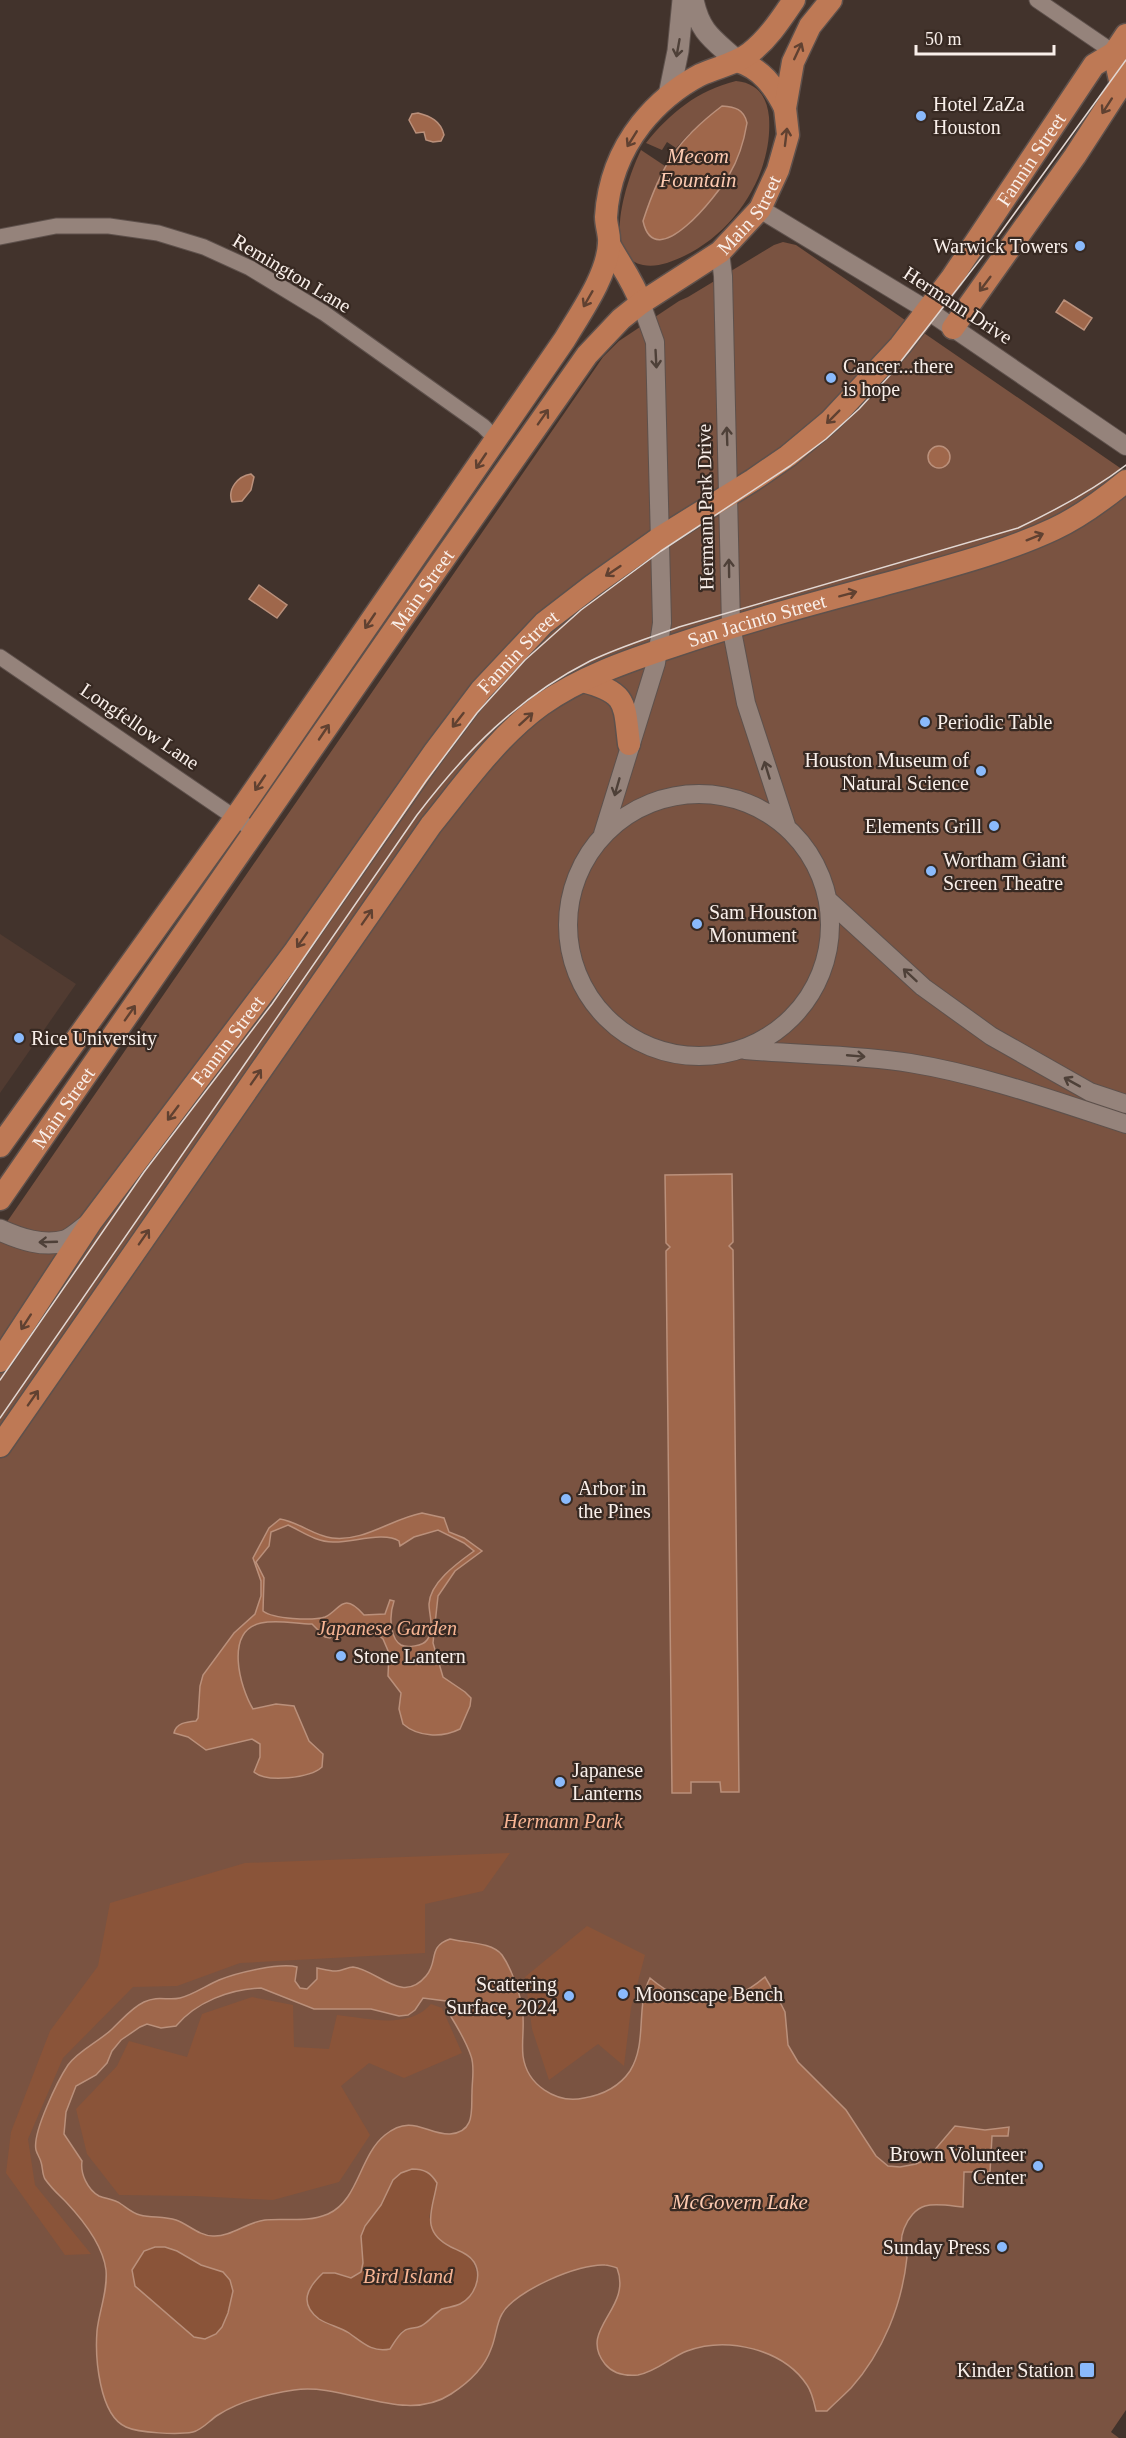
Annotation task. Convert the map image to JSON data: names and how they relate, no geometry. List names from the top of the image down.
{
  "streets": {
    "main road": ["Fannin Street", "Main Street", "San Jacinto Street"],
    "street": [
      "Remington Lane",
      "Hermann Drive",
      "Hermann Park Drive",
      "Longfellow Lane"
    ]
  },
  "crossings": [
    ["Fannin Street", "Hermann Drive"],
    ["Fannin Street", "Hermann Park Drive"],
    ["Main Street", "Remington Lane"],
    ["Main Street", "Hermann Drive"],
    ["Main Street", "Hermann Park Drive"],
    ["Main Street", "Longfellow Lane"],
    ["Hermann Drive", "Hermann Park Drive"],
    ["Hermann Park Drive", "San Jacinto Street"]
  ],
  "one_way": ["Fannin Street", "San Jacinto Street"],
  "water": ["Mecom Fountain", "McGovern Lake"],
  "parks": ["Japanese Garden", "Hermann Park", "Bird Island"],
  "places": {
    "other": [
      "Hotel ZaZa Houston",
      "Warwick Towers",
      "Cancer...there is hope",
      "Periodic Table",
      "Houston Museum of Natural Science",
      "Elements Grill",
      "Wortham Giant Screen Theatre",
      "Sam Houston Monument",
      "Rice University",
      "Arbor in the Pines",
      "Stone Lantern",
      "Japanese Lanterns",
      "Moonscape Bench",
      "Scattering Surface, 2024",
      "Brown Volunteer Center",
      "Sunday Press"
    ],
    "transit": ["Kinder Station"]
  },
  "scale_bar": "50 m"
}
